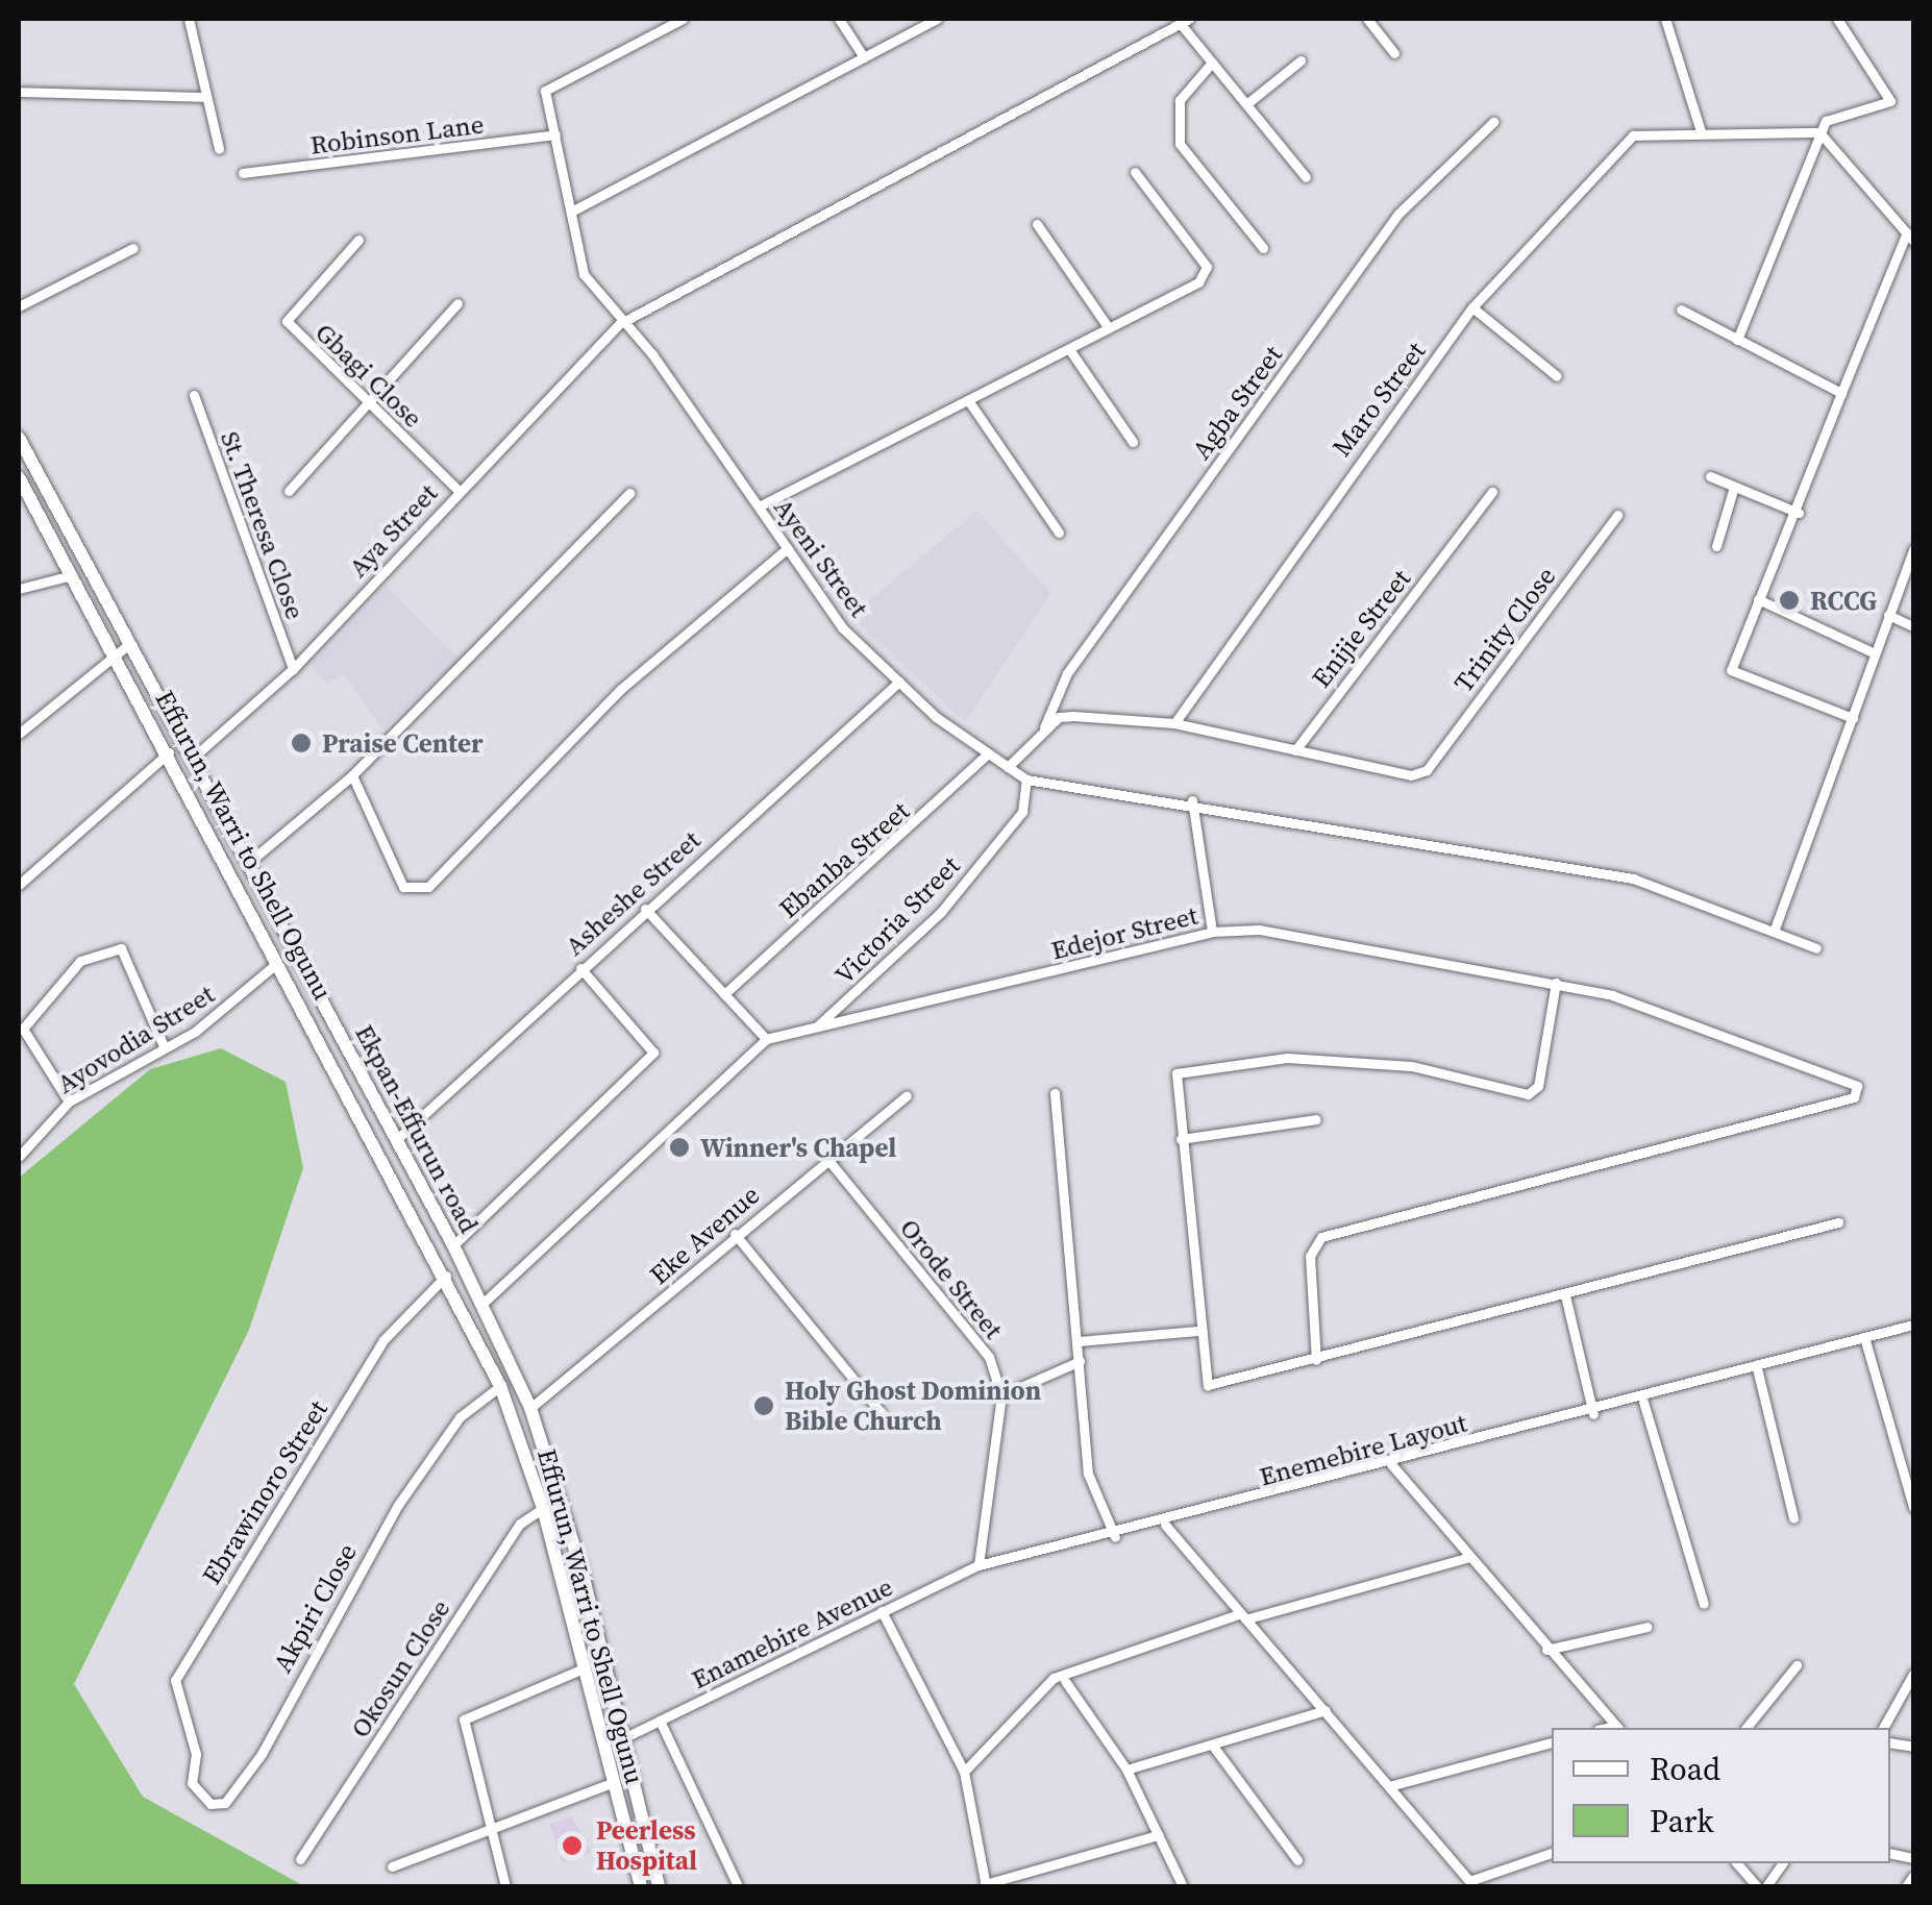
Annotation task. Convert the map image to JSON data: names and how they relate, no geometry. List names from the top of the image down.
{
  "streets": {
    "main road": ["Effurun, Warri to Shell Ogunu", "Ekpan-Effurun road"],
    "street": [
      "Robinson Lane",
      "Gbagi Close",
      "Maro Street",
      "Agba Street",
      "St. Theresa Close",
      "Aya Street",
      "Ayeni Street",
      "Enijie Street",
      "Trinity Close",
      "Ebanba Street",
      "Asheshe Street",
      "Victoria Street",
      "Edejor Street",
      "Ayovodia Street",
      "Eke Avenue",
      "Orode Street",
      "Enemebire Layout",
      "Ebrawinoro Street",
      "Akpiri Close",
      "Enamebire Avenue",
      "Okosun Close"
    ]
  },
  "crossings": [
    ["Robinson Lane", "Ayeni Street"],
    ["Gbagi Close", "Aya Street"],
    ["St. Theresa Close", "Aya Street"],
    ["Aya Street", "Ayeni Street"],
    ["Aya Street", "Ekpan-Effurun road"],
    ["Ayeni Street", "Ebanba Street"],
    ["Ayeni Street", "Asheshe Street"],
    ["Ayeni Street", "Victoria Street"],
    ["Enijie Street", "Trinity Close"],
    ["Effurun, Warri to Shell Ogunu", "Ayovodia Street"],
    ["Effurun, Warri to Shell Ogunu", "Ebrawinoro Street"],
    ["Effurun, Warri to Shell Ogunu", "Akpiri Close"],
    ["Effurun, Warri to Shell Ogunu", "Okosun Close"],
    ["Asheshe Street", "Ekpan-Effurun road"],
    ["Victoria Street", "Edejor Street"],
    ["Ekpan-Effurun road", "Eke Avenue"],
    ["Ekpan-Effurun road", "Enamebire Avenue"],
    ["Eke Avenue", "Orode Street"],
    ["Enemebire Layout", "Enamebire Avenue"],
    ["Ebrawinoro Street", "Akpiri Close"]
  ],
  "places": [
    "RCCG",
    "Praise Center",
    "Winner's Chapel",
    "Holy Ghost Dominion Bible Church",
    "Peerless Hospital"
  ],
  "legend": ["Road", "Park"]
}
